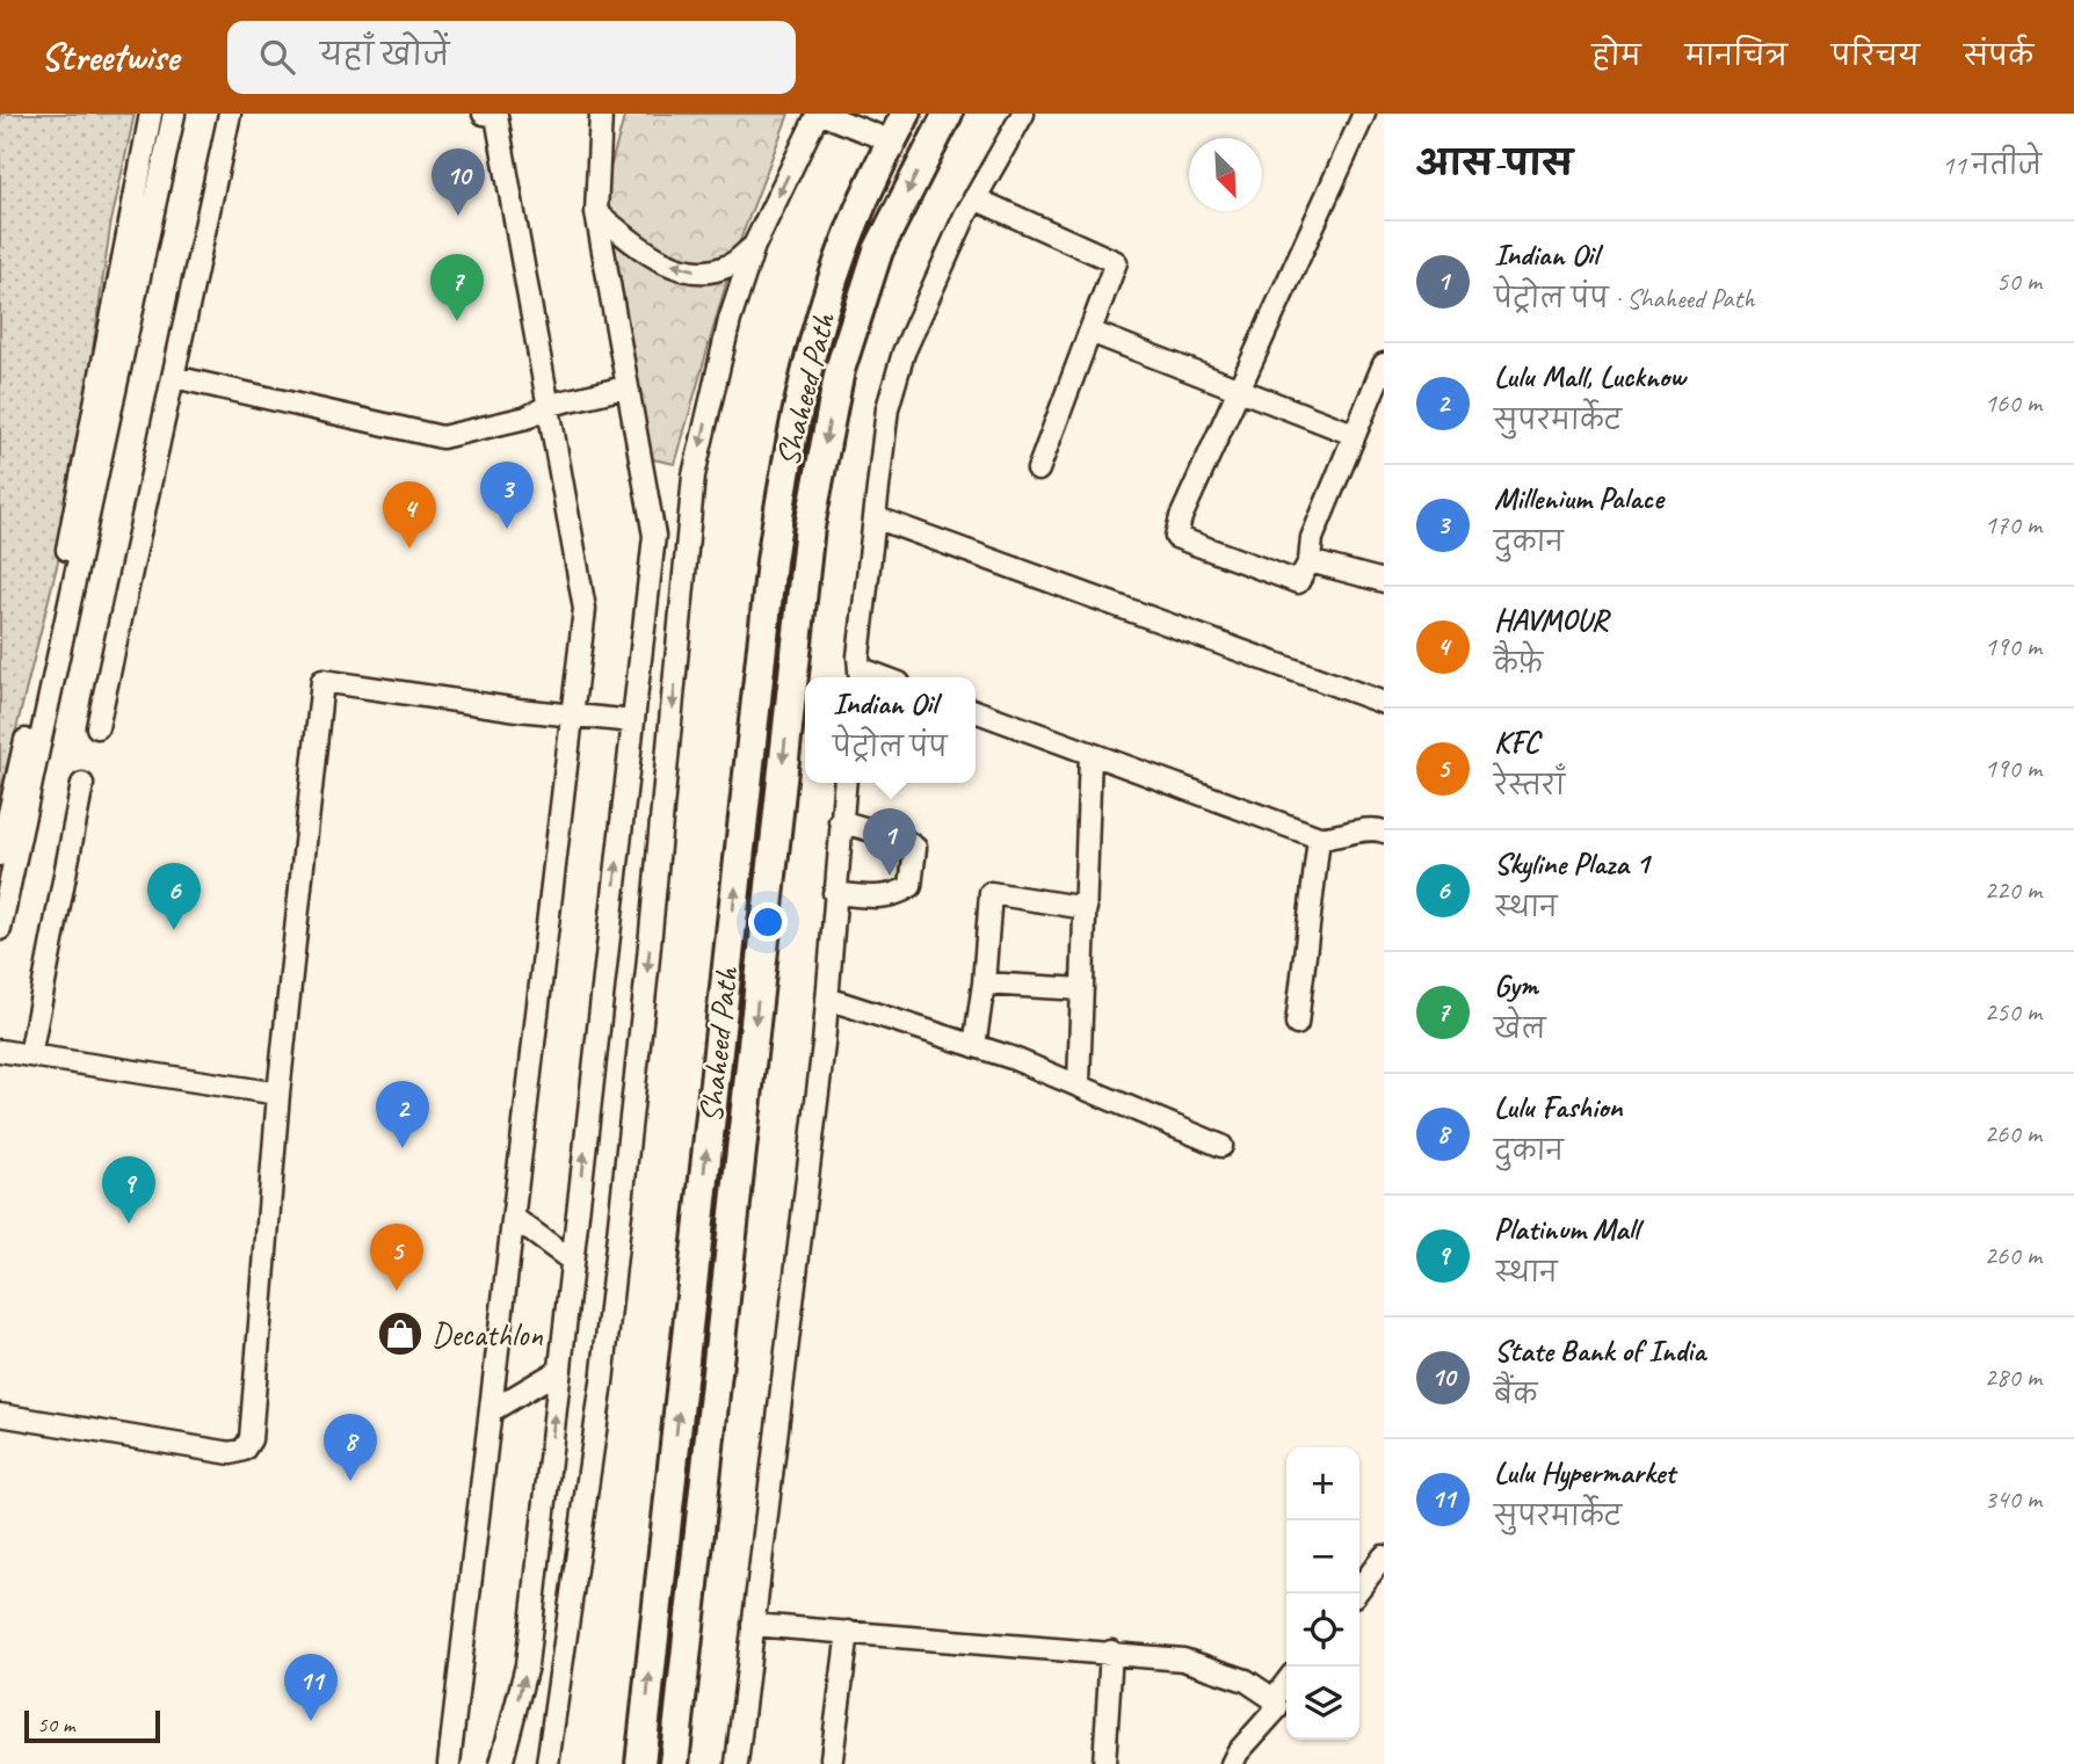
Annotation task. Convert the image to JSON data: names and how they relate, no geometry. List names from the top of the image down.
{
  "streets": {
    "highway": ["Shaheed Path"]
  },
  "places": {
    "shop": ["Decathlon"]
  },
  "scale_bar": "50 m",
  "north": "bottom right",
  "page": {
    "header": "Streetwise",
    "search": "यहाँ खोजें",
    "nav": [
      "होम",
      "मानचित्र",
      "परिचय",
      "संपर्क"
    ],
    "heading": ["आस-पास", "11 नतीजे"],
    "pins": [
      "10",
      "7",
      "3",
      "4",
      "1",
      "6",
      "2",
      "9",
      "5",
      "8",
      "11"
    ],
    "list": [
      {
        "mark": "1",
        "name": "Indian Oil",
        "note": "पेट्रोल पंप · Shaheed Path",
        "value": "50 m"
      },
      {
        "mark": "2",
        "name": "Lulu Mall, Lucknow",
        "note": "सुपरमार्केट",
        "value": "160 m"
      },
      {
        "mark": "3",
        "name": "Millenium Palace",
        "note": "दुकान",
        "value": "170 m"
      },
      {
        "mark": "4",
        "name": "HAVMOUR",
        "note": "कैफ़े",
        "value": "190 m"
      },
      {
        "mark": "5",
        "name": "KFC",
        "note": "रेस्तराँ",
        "value": "190 m"
      },
      {
        "mark": "6",
        "name": "Skyline Plaza 1",
        "note": "स्थान",
        "value": "220 m"
      },
      {
        "mark": "7",
        "name": "Gym",
        "note": "खेल",
        "value": "250 m"
      },
      {
        "mark": "8",
        "name": "Lulu Fashion",
        "note": "दुकान",
        "value": "260 m"
      },
      {
        "mark": "9",
        "name": "Platinum Mall",
        "note": "स्थान",
        "value": "260 m"
      },
      {
        "mark": "10",
        "name": "State Bank of India",
        "note": "बैंक",
        "value": "280 m"
      },
      {
        "mark": "11",
        "name": "Lulu Hypermarket",
        "note": "सुपरमार्केट",
        "value": "340 m"
      }
    ],
    "popup": ["Indian Oil", "पेट्रोल पंप"],
    "map_buttons": ["+", "−"],
    "scale": "50 m"
  }
}
